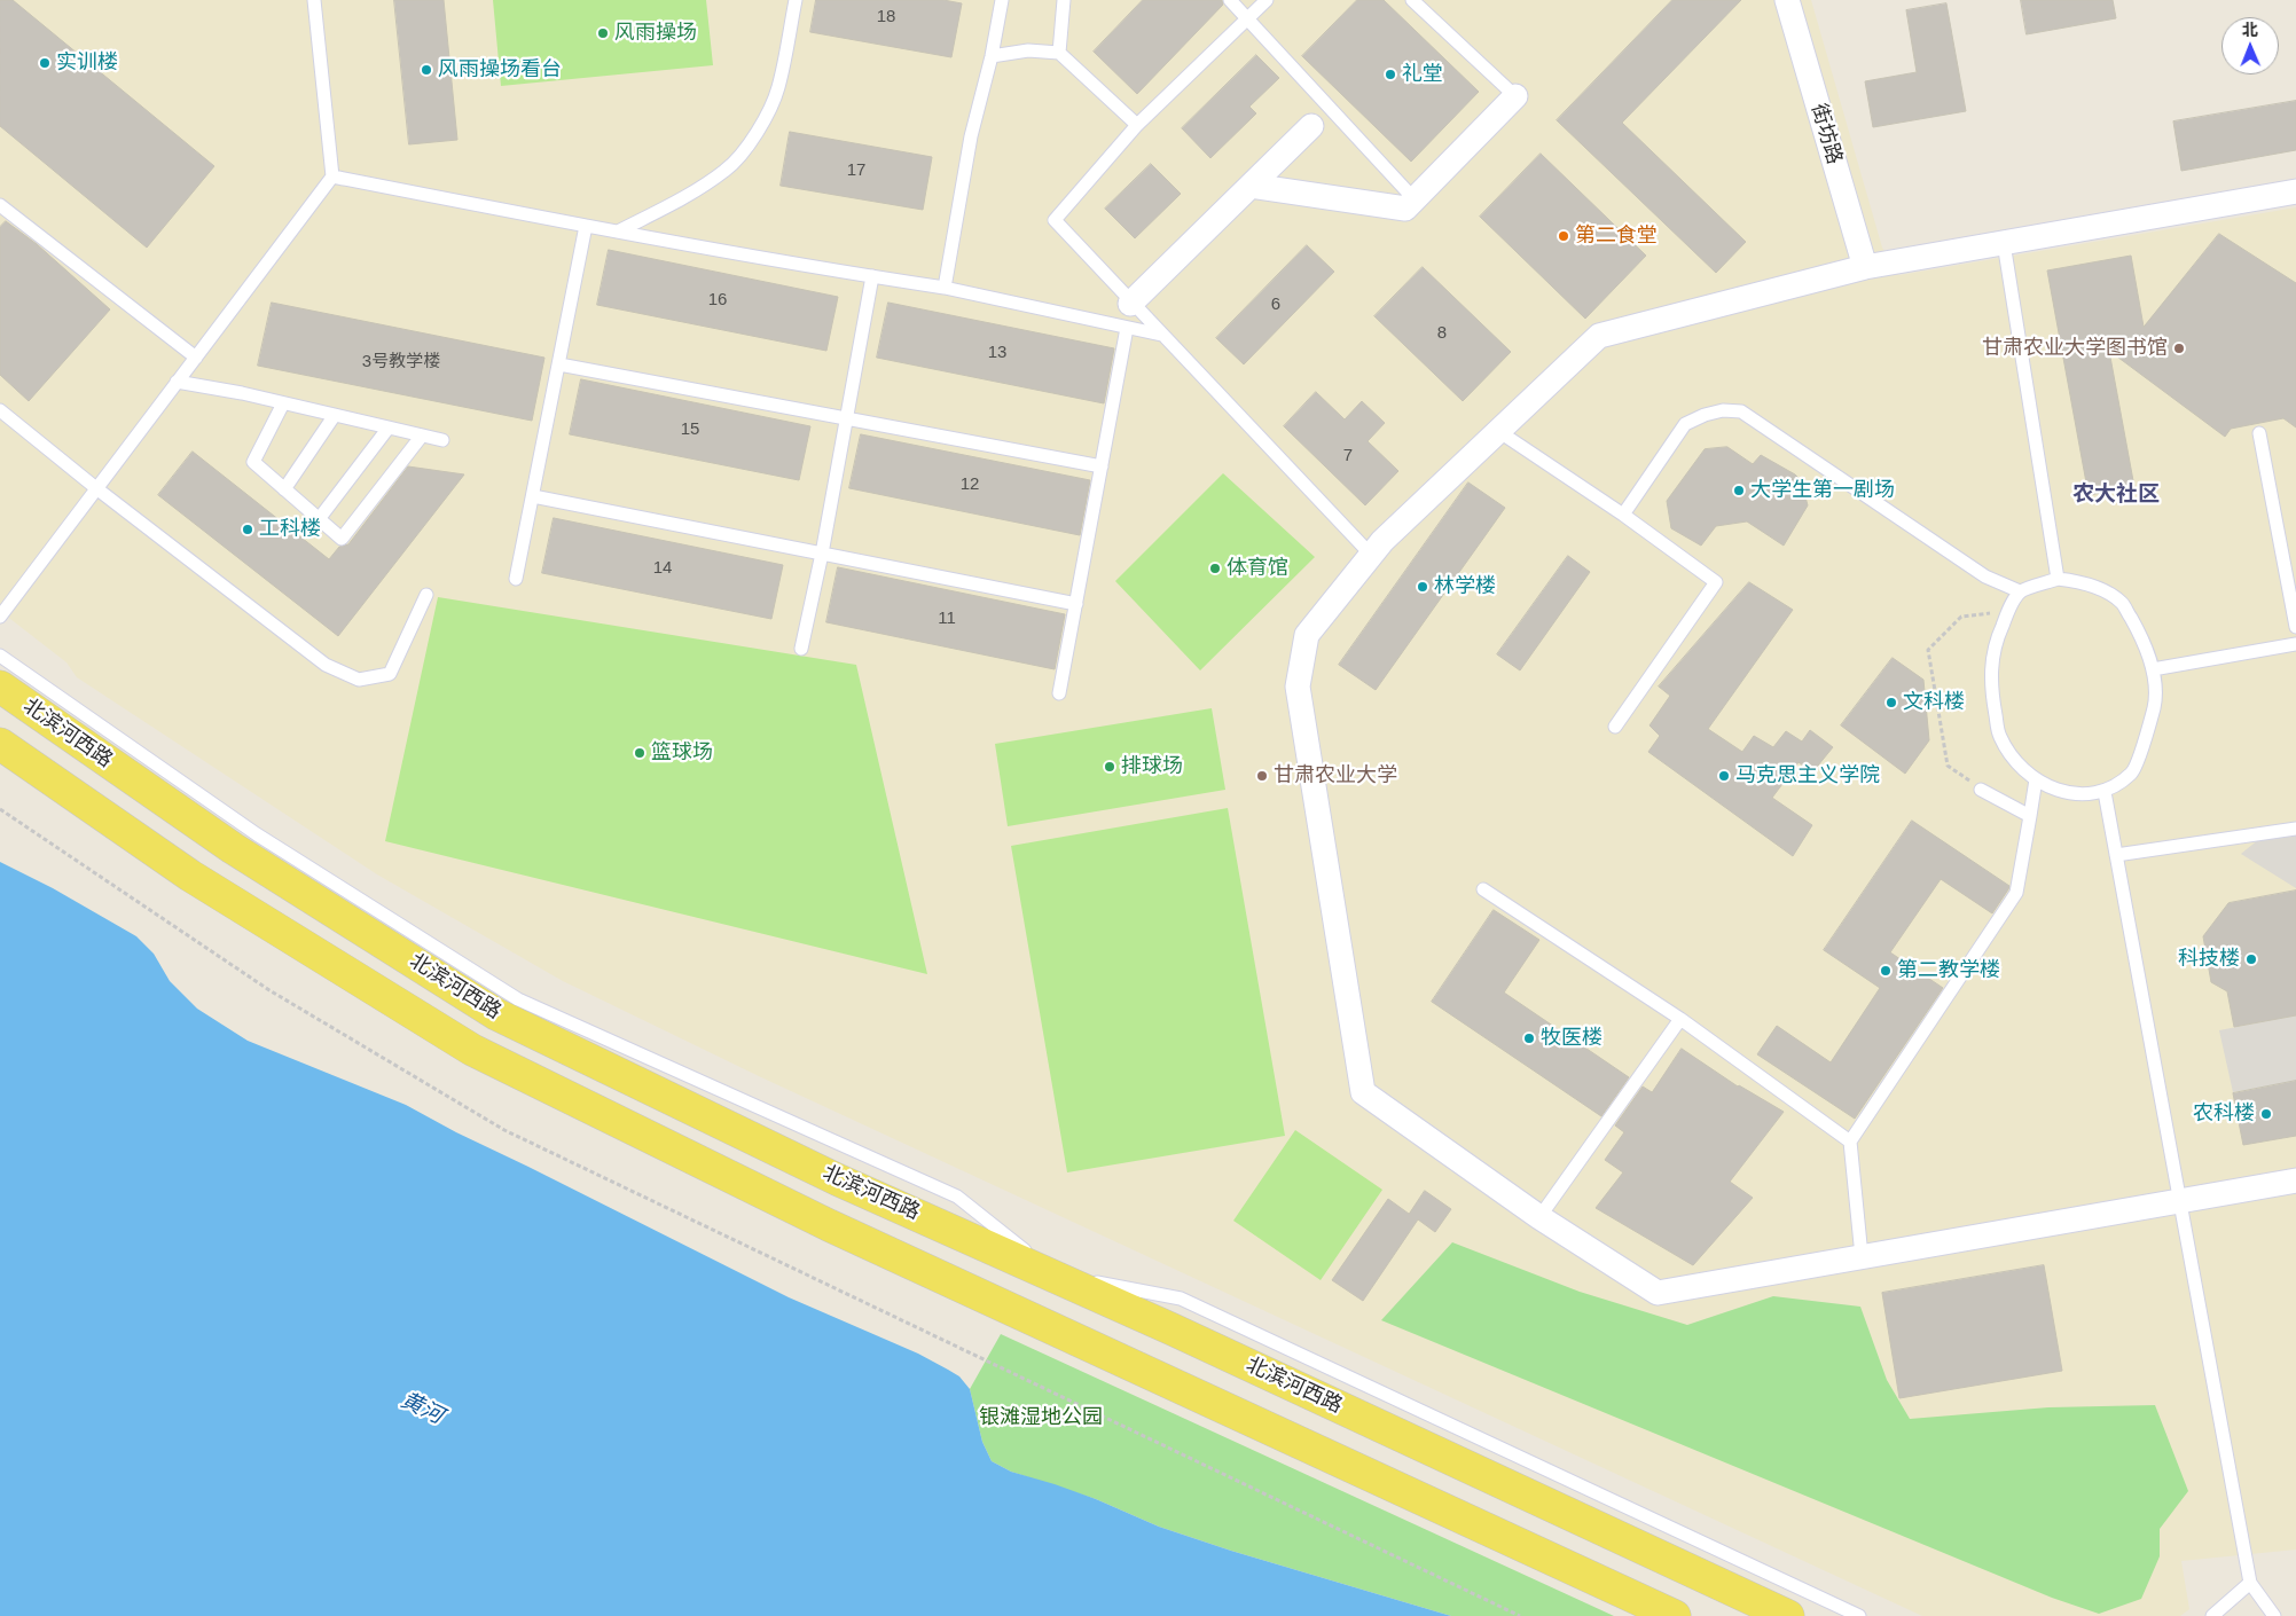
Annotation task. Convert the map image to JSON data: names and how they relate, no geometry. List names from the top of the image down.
{
  "streets": {
    "main road": ["北滨河西路"],
    "street": ["街坊路"]
  },
  "districts": ["农大社区"],
  "water": ["黄河"],
  "parks": ["银滩湿地公园"],
  "places": [
    "风雨操场",
    "实训楼",
    "风雨操场看台",
    "礼堂",
    "第二食堂",
    "甘肃农业大学图书馆",
    "大学生第一剧场",
    "工科楼",
    "体育馆",
    "林学楼",
    "文科楼",
    "篮球场",
    "排球场",
    "甘肃农业大学",
    "马克思主义学院",
    "科技楼",
    "第二教学楼",
    "牧医楼",
    "农科楼"
  ],
  "house_numbers": [
    "18",
    "17",
    "16",
    "6",
    "8",
    "13",
    "3号教学楼",
    "15",
    "7",
    "12",
    "14",
    "11"
  ],
  "north": "top"
}
